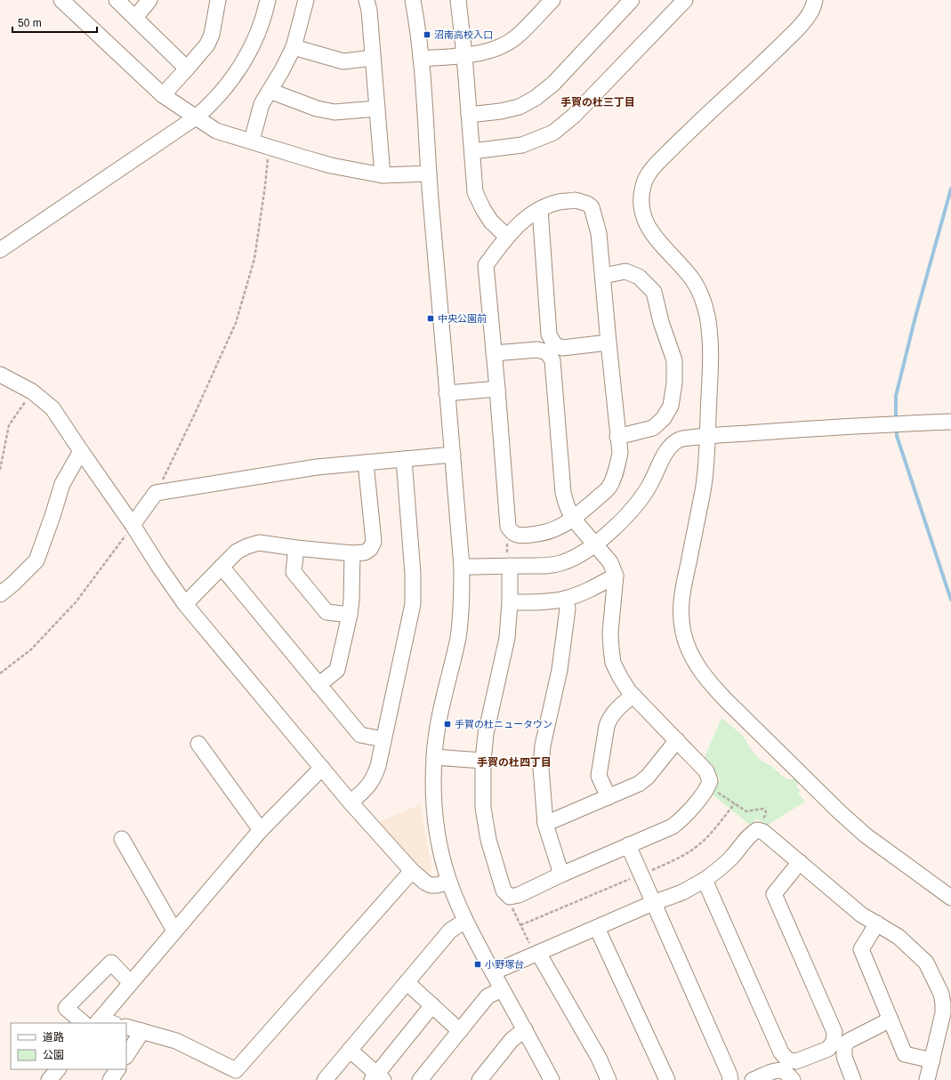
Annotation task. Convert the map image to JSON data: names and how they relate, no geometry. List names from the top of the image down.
{
  "districts": ["手賀の杜三丁目", "手賀の杜四丁目"],
  "places": {
    "transit": [
      "沼南高校入口",
      "中央公園前",
      "手賀の杜ニュータウン",
      "小野塚台"
    ]
  },
  "legend": ["道路", "公園"],
  "scale_bar": "50 m"
}
